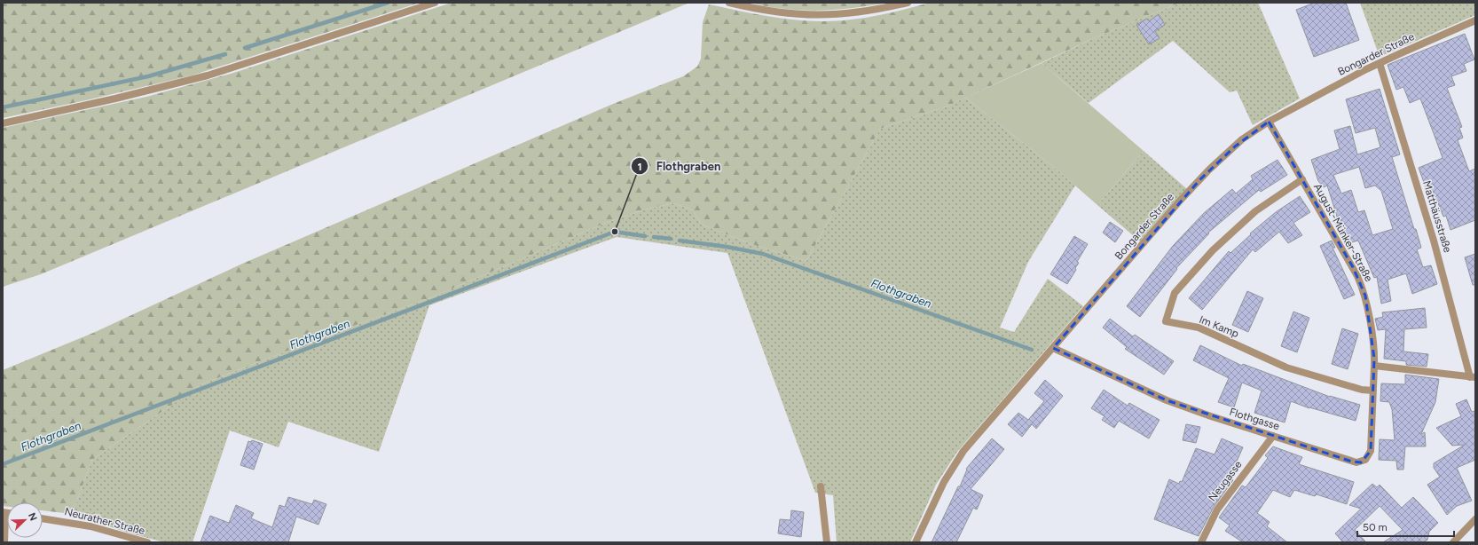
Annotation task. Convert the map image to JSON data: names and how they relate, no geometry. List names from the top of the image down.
{
  "streets": {
    "street": [
      "Bongarder Straße",
      "Matthäusstraße",
      "August-Münker-Straße",
      "Im Kamp",
      "Flothgasse",
      "Neugasse",
      "Neurather Straße"
    ]
  },
  "crossings": [
    ["Bongarder Straße", "Matthäusstraße"],
    ["Bongarder Straße", "August-Münker-Straße"],
    ["Bongarder Straße", "Flothgasse"],
    ["August-Münker-Straße", "Im Kamp"],
    ["August-Münker-Straße", "Flothgasse"],
    ["Im Kamp", "Flothgasse"],
    ["Flothgasse", "Neugasse"]
  ],
  "water": ["Flothgraben"],
  "places": ["Flothgraben"],
  "scale_bar": "50 m",
  "north": "top right"
}
